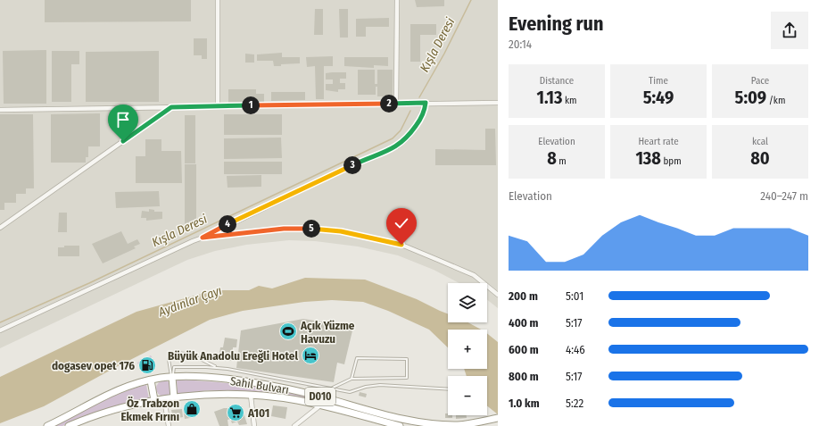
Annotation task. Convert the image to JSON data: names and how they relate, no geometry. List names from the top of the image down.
{
  "streets": {
    "highway": ["Sahil Bulvarı", "D010"]
  },
  "water": ["Kışla Deresi", "Aydınlar Çayı"],
  "places": {
    "sports": ["Açık Yüzme Havuzu"],
    "hotel": ["Büyük Anadolu Ereğli Hotel"],
    "fuel station": ["dogasev opet 176"],
    "shop": ["Öz Trabzon Ekmek Fırını"],
    "supermarket": ["A101"]
  },
  "page": {
    "heading": ["Evening run", "20:14"],
    "stats": [
      ["Distance", "1.13 km"],
      ["Time", "5:49"],
      ["Pace", "5:09 /km"],
      ["Elevation", "8 m"],
      ["Heart rate", "138 bpm"],
      ["kcal", "80"]
    ],
    "pins": [
      "2",
      "1",
      "3",
      "4",
      "5"
    ],
    "chart": ["Elevation", "240–247 m"],
    "list": [
      {
        "name": "200 m",
        "note": "5:01"
      },
      {
        "name": "400 m",
        "note": "5:17"
      },
      {
        "name": "600 m",
        "note": "4:46"
      },
      {
        "name": "800 m",
        "note": "5:17"
      },
      {
        "name": "1.0 km",
        "note": "5:22"
      }
    ],
    "map_buttons": ["+", "−"]
  }
}
